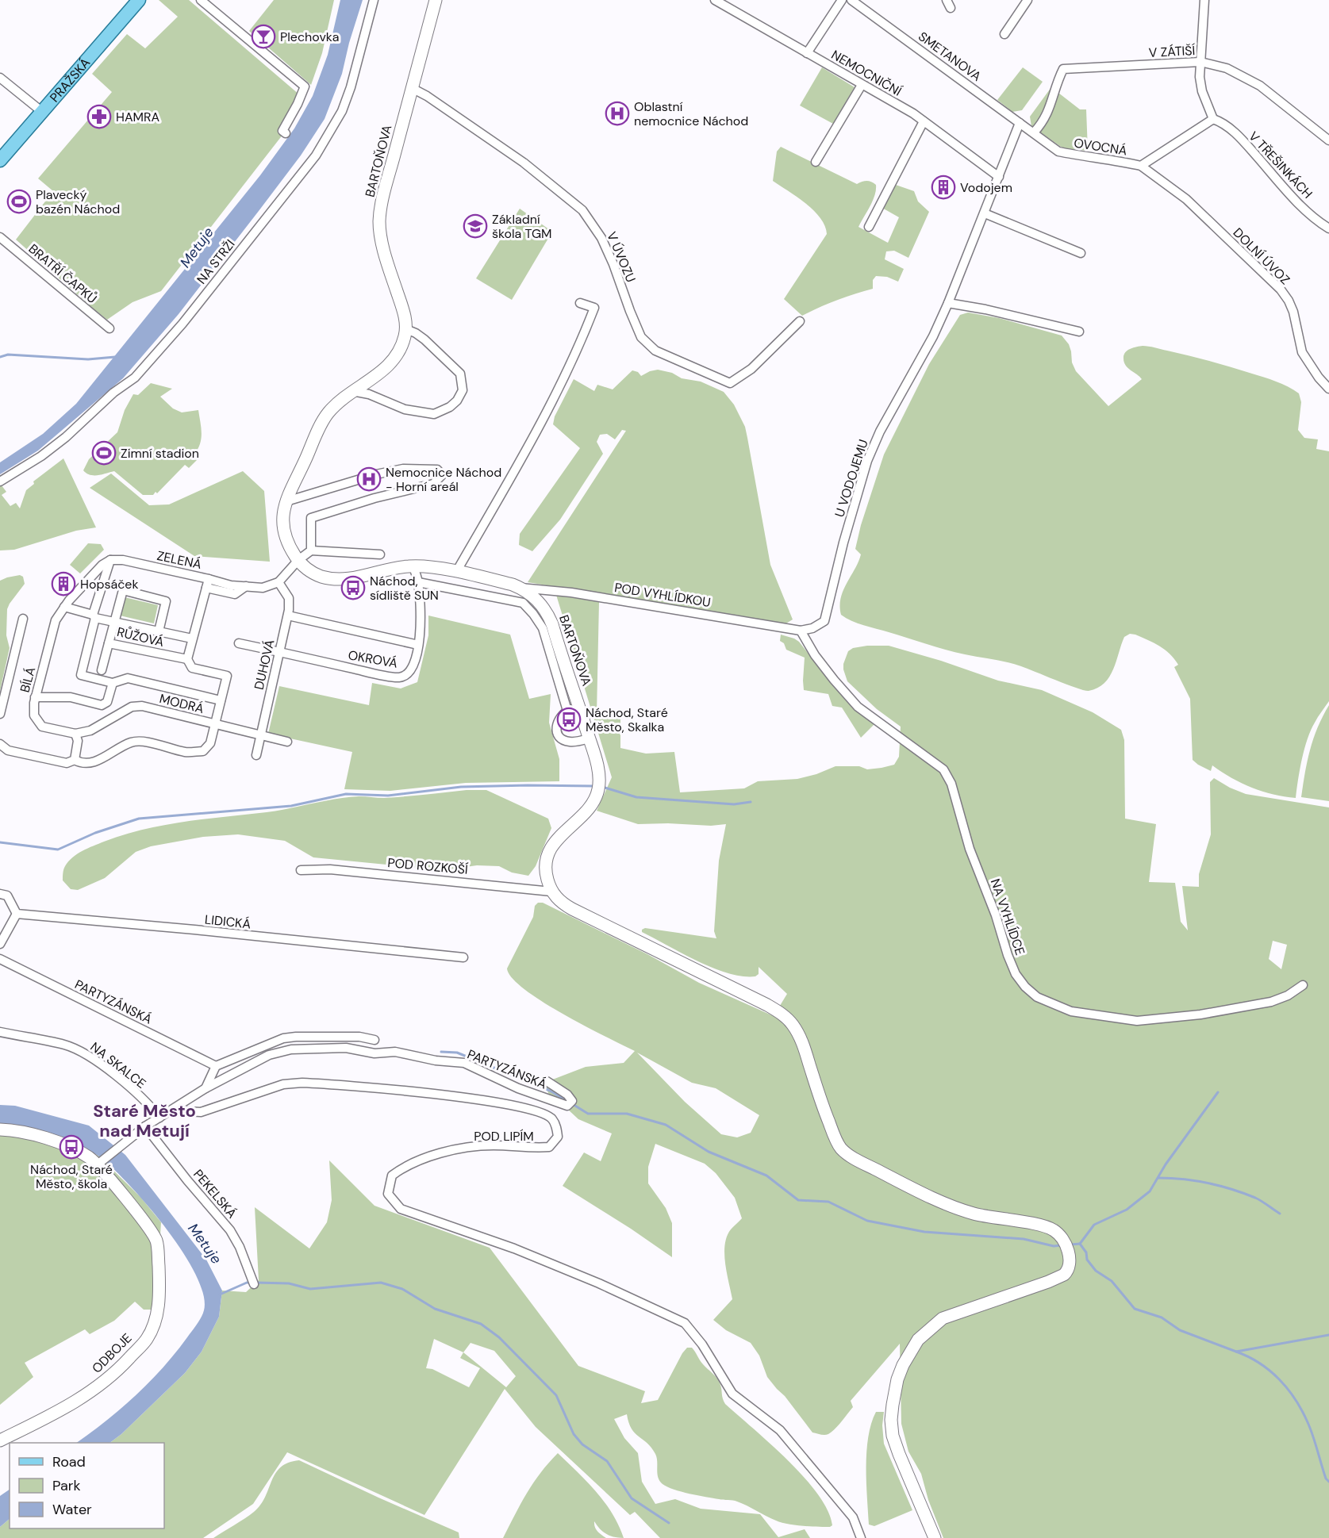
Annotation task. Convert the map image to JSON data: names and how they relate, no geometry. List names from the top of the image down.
{
  "streets": {
    "main road": ["PRAŽSKÁ"],
    "street": [
      "V ZÁTIŠÍ",
      "SMETANOVA",
      "NEMOCNIČNÍ",
      "OVOCNÁ",
      "BARTOŇOVA",
      "V TŘEŠINKÁCH",
      "DOLNÍ ÚVOZ",
      "V ÚVOZU",
      "NA STRŽI",
      "BRATŘÍ ČAPKŮ",
      "U VODOJEMU",
      "ZELENÁ",
      "POD VYHLÍDKOU",
      "RŮŽOVÁ",
      "OKROVÁ",
      "DUHOVÁ",
      "BÍLÁ",
      "MODRÁ",
      "POD ROZKOŠÍ",
      "NA VYHLÍDCE",
      "LIDICKÁ",
      "PARTYZÁNSKÁ",
      "NA SKALCE",
      "POD LIPÍM",
      "PEKELSKÁ",
      "ODBOJE"
    ]
  },
  "crossings": [
    ["V ZÁTIŠÍ", "SMETANOVA"],
    ["V ZÁTIŠÍ", "OVOCNÁ"],
    ["SMETANOVA", "OVOCNÁ"],
    ["SMETANOVA", "U VODOJEMU"],
    ["NEMOCNIČNÍ", "U VODOJEMU"],
    ["OVOCNÁ", "V TŘEŠINKÁCH"],
    ["OVOCNÁ", "DOLNÍ ÚVOZ"],
    ["BARTOŇOVA", "V ÚVOZU"],
    ["BARTOŇOVA", "POD VYHLÍDKOU"],
    ["BARTOŇOVA", "OKROVÁ"],
    ["BARTOŇOVA", "POD ROZKOŠÍ"],
    ["U VODOJEMU", "POD VYHLÍDKOU"],
    ["U VODOJEMU", "NA VYHLÍDCE"],
    ["ZELENÁ", "DUHOVÁ"],
    ["POD VYHLÍDKOU", "NA VYHLÍDCE"],
    ["RŮŽOVÁ", "MODRÁ"],
    ["OKROVÁ", "DUHOVÁ"],
    ["DUHOVÁ", "MODRÁ"],
    ["BÍLÁ", "MODRÁ"]
  ],
  "districts": ["Staré Město nad Metují"],
  "water": ["Metuje"],
  "places": {
    "bar": ["Plechovka"],
    "hospital": ["Oblastní nemocnice Náchod", "Nemocnice Náchod - Horní areál"],
    "pharmacy": ["HAMRA"],
    "building": ["Vodojem", "Hopsáček"],
    "sports": ["Plavecký bazén Náchod", "Zimní stadion"],
    "school or university": ["Základní škola TGM"],
    "bus stop": ["Náchod, sídliště SUN", "Náchod, Staré Město, Skalka", "Náchod, Staré Město, škola"]
  },
  "legend": ["Road", "Park", "Water"]
}
